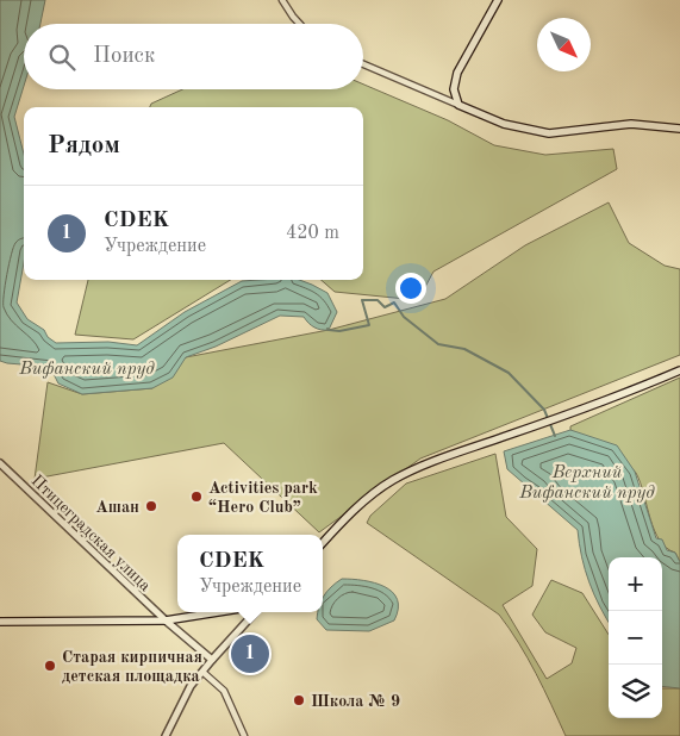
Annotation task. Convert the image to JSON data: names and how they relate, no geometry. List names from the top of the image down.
{
  "streets": {
    "street": ["Птицеградская улица"]
  },
  "water": ["Вифанский пруд", "Верхний Вифанский пруд"],
  "places": [
    "Activities park “Hero Club”",
    "Ашан",
    "Старая кирпичная детская площадка",
    "Школа № 9"
  ],
  "north": "bottom right",
  "page": {
    "search": "Поиск",
    "heading": "Рядом",
    "list": [
      {
        "mark": "1",
        "name": "CDEK",
        "note": "Учреждение",
        "value": "420 m"
      }
    ],
    "popup": ["CDEK", "Учреждение"],
    "map_buttons": ["+", "−"],
    "pins": "1"
  }
}
